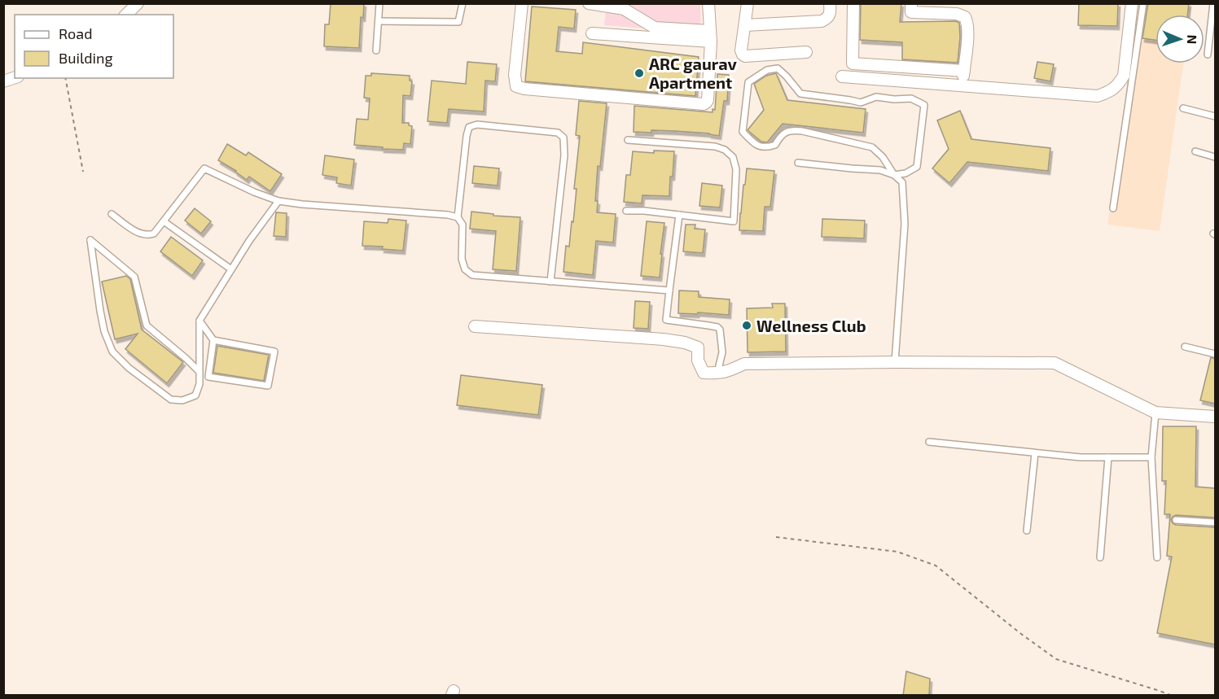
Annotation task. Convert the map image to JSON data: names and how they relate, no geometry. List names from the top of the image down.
{
  "places": ["ARC gaurav Apartment", "Wellness Club"],
  "legend": ["Road", "Building"],
  "north": "right"
}
